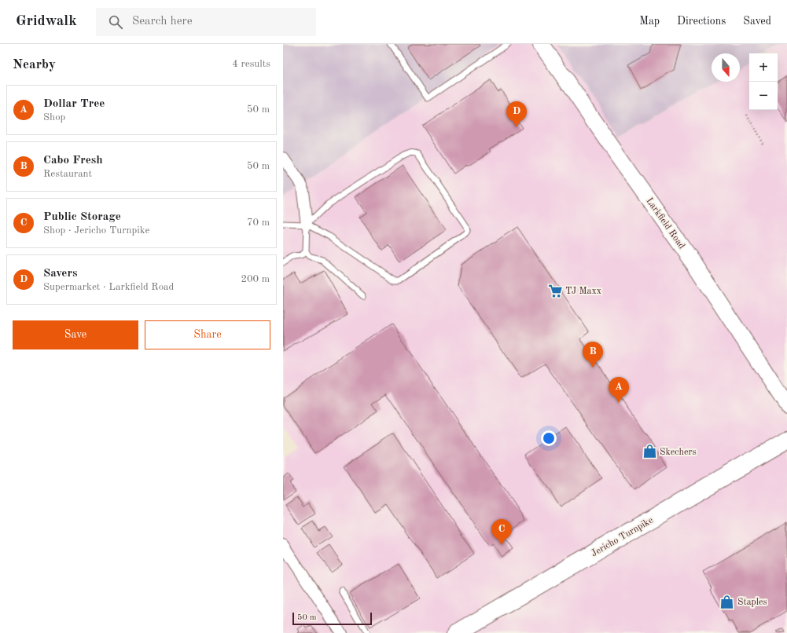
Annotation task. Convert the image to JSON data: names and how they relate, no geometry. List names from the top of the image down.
{
  "streets": {
    "main road": ["Larkfield Road", "Jericho Turnpike"]
  },
  "places": {
    "supermarket": ["TJ Maxx"],
    "shop": ["Skechers", "Staples"]
  },
  "scale_bar": "50 m",
  "north": "bottom",
  "page": {
    "header": "Gridwalk",
    "search": "Search here",
    "nav": ["Map", "Directions", "Saved"],
    "heading": ["Nearby", "4 results"],
    "map_buttons": ["+", "−"],
    "list": [
      {
        "mark": "A",
        "name": "Dollar Tree",
        "note": "Shop",
        "value": "50 m"
      },
      {
        "mark": "B",
        "name": "Cabo Fresh",
        "note": "Restaurant",
        "value": "50 m"
      },
      {
        "mark": "C",
        "name": "Public Storage",
        "note": "Shop · Jericho Turnpike",
        "value": "70 m"
      },
      {
        "mark": "D",
        "name": "Savers",
        "note": "Supermarket · Larkfield Road",
        "value": "200 m"
      }
    ],
    "pins": [
      "D",
      "B",
      "A",
      "C"
    ],
    "buttons": ["Save", "Share"],
    "scale": "50 m"
  }
}
